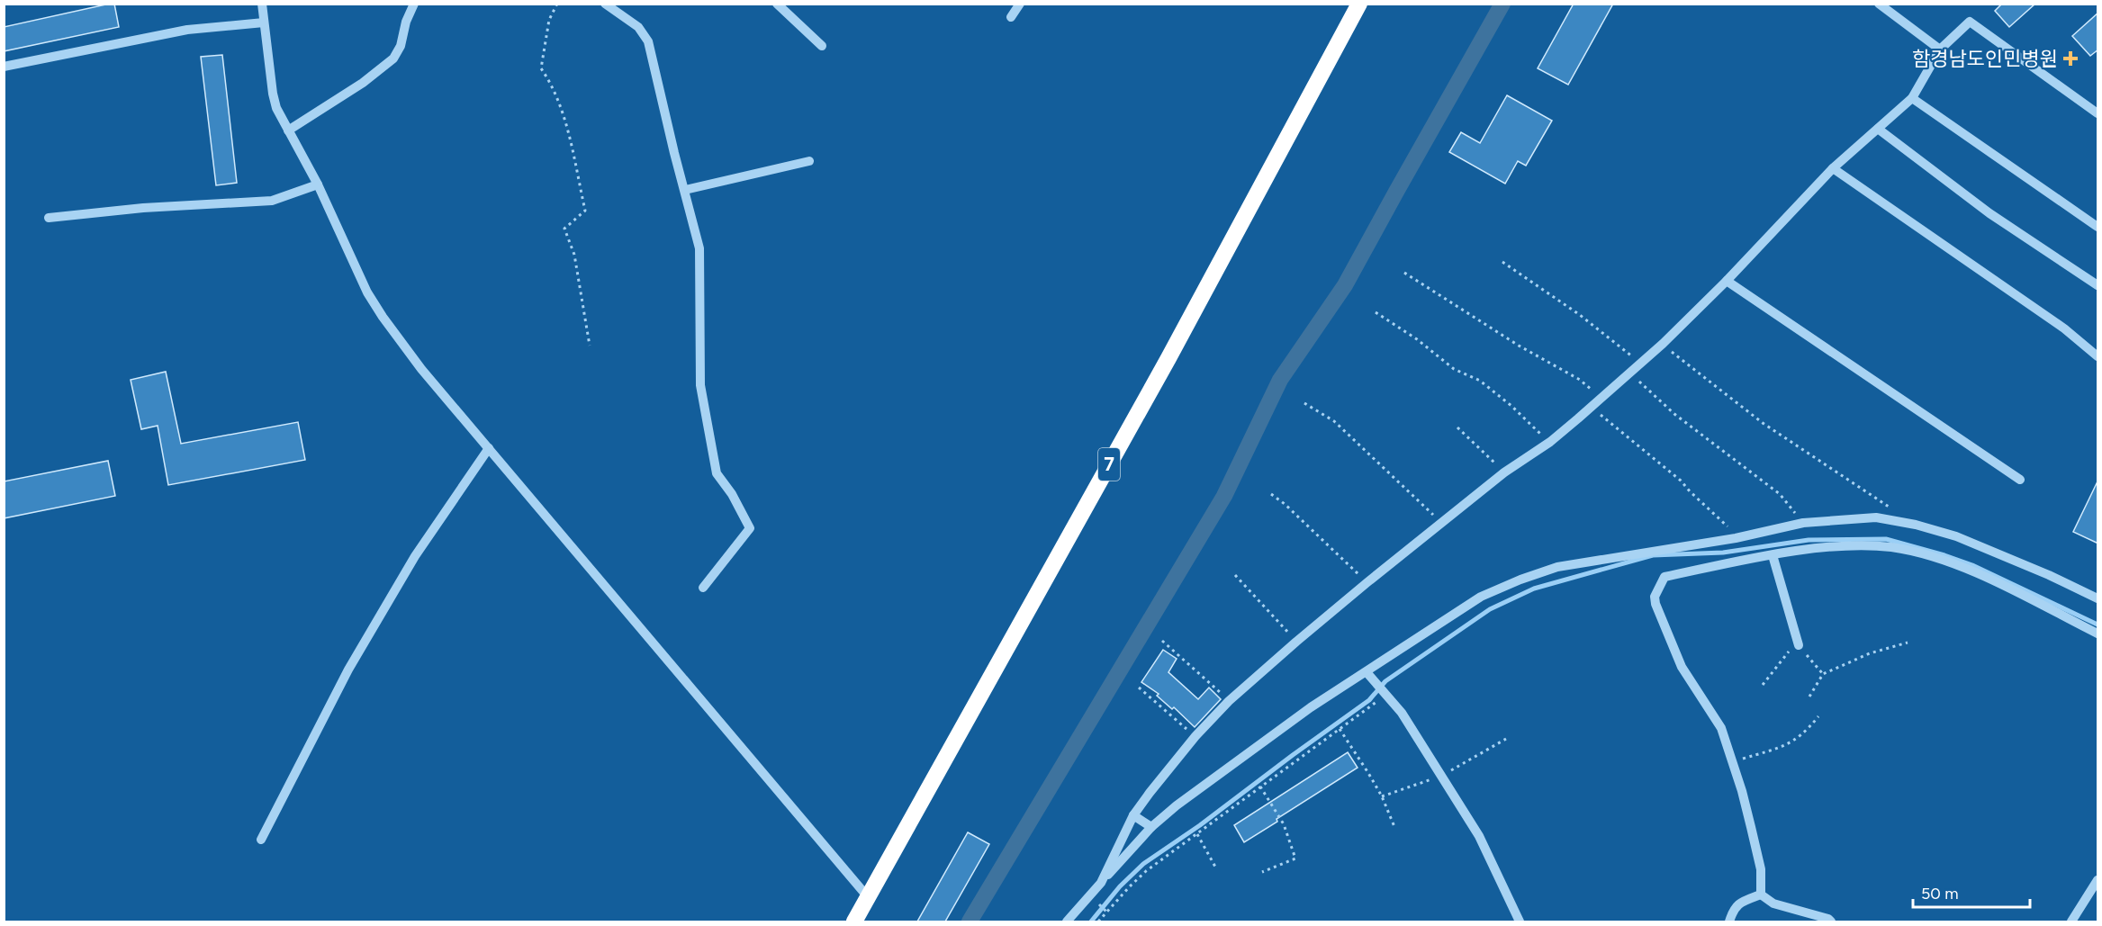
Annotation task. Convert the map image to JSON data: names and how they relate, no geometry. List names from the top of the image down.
{
  "streets": {
    "highway": ["7"]
  },
  "places": {
    "health": ["함경남도인민병원"]
  },
  "scale_bar": "50 m"
}
